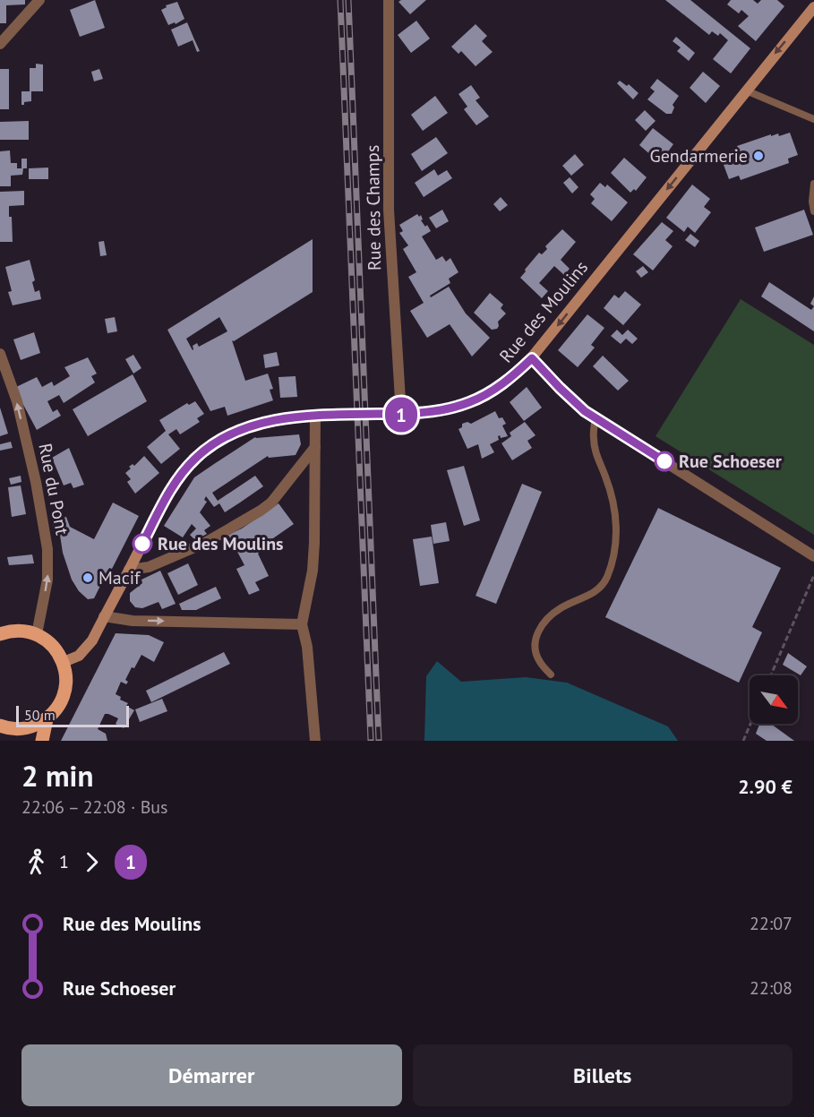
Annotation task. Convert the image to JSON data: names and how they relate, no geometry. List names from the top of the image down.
{
  "streets": {
    "main road": ["Rue des Moulins"],
    "street": ["Rue des Champs", "Rue du Pont"]
  },
  "crossings": [
    ["Rue des Champs", "Rue des Moulins"]
  ],
  "one_way": ["Rue des Moulins", "Rue du Pont"],
  "places": [
    "Gendarmerie",
    "Rue Schoeser",
    "Rue des Moulins",
    "Macif"
  ],
  "lines": ["bus line 1"],
  "scale_bar": "50 m",
  "north": "bottom right",
  "page": {
    "on_map": "1",
    "scale": "50 m",
    "heading": ["2 min", "22:06 – 22:08 · Bus", "2.90 €"],
    "legs": ["1", "1"],
    "list": [
      {
        "name": "Rue des Moulins",
        "value": "22:07"
      },
      {
        "name": "Rue Schoeser",
        "value": "22:08"
      }
    ],
    "buttons": ["Démarrer", "Billets"]
  }
}
